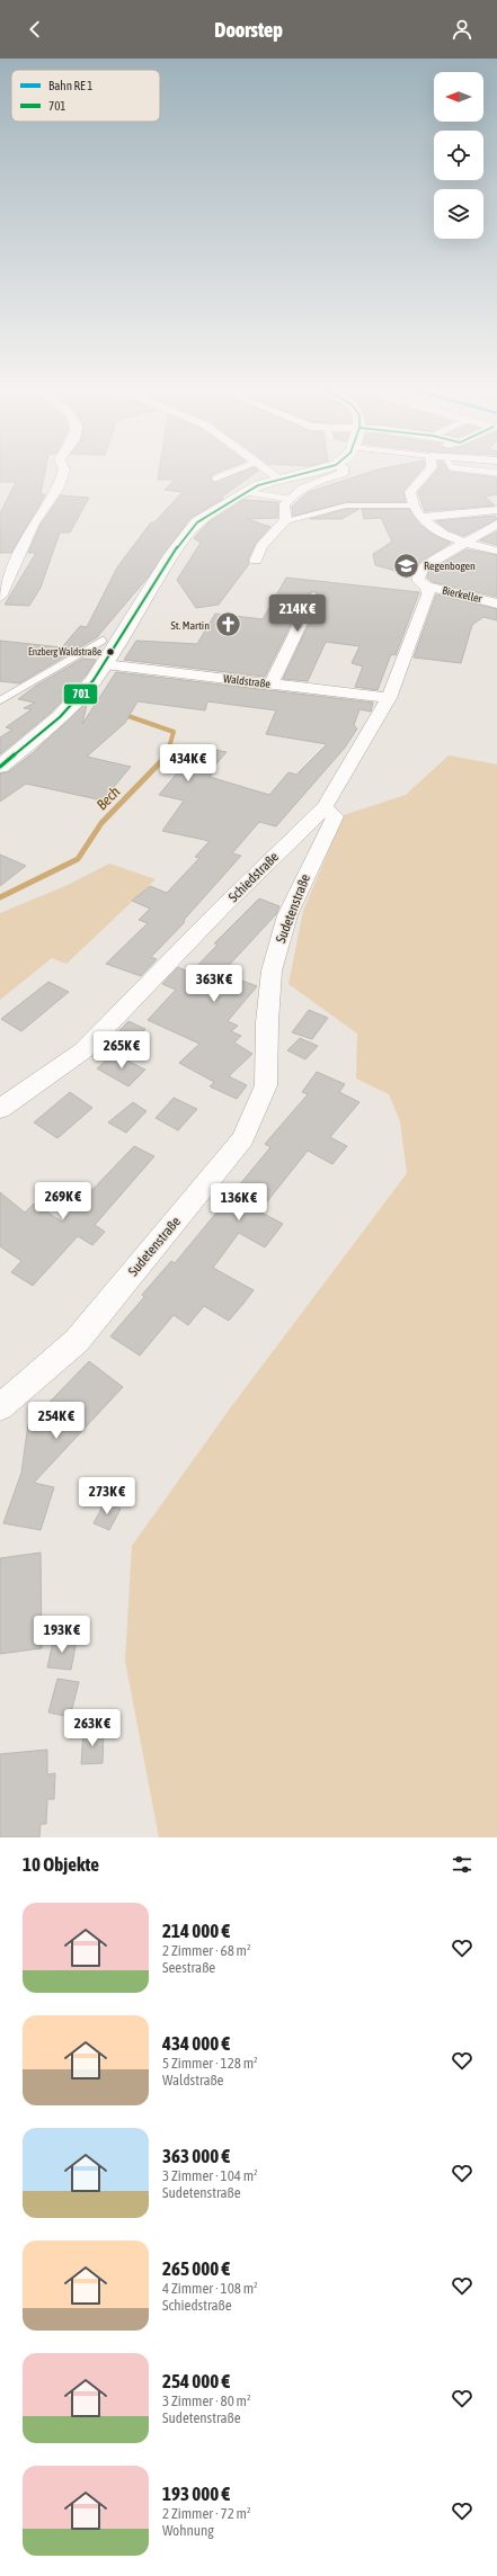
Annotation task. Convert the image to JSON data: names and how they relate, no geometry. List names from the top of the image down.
{
  "streets": {
    "street": [
      "Bierkeller",
      "Waldstraße",
      "Schiedstraße",
      "Sudetenstraße"
    ]
  },
  "crossings": [
    ["Bierkeller", "Schiedstraße"],
    ["Waldstraße", "Schiedstraße"],
    ["Schiedstraße", "Sudetenstraße"]
  ],
  "water": ["Bech"],
  "places": {
    "school or university": ["Regenbogen"],
    "church": ["St. Martin"],
    "other": ["Enzberg Waldstraße"]
  },
  "lines": ["transit line 701"],
  "legend": ["Bahn RE 1", "701"],
  "north": "left",
  "page": {
    "header": "Doorstep",
    "price": [
      "214K €",
      "434K €",
      "363K €",
      "265K €",
      "269K €",
      "136K €",
      "254K €",
      "273K €",
      "193K €",
      "263K €"
    ],
    "heading": "10 Objekte",
    "list": [
      {
        "name": "214 000 €",
        "note": "2 Zimmer · 68 m² · Seestraße"
      },
      {
        "name": "434 000 €",
        "note": "5 Zimmer · 128 m² · Waldstraße"
      },
      {
        "name": "363 000 €",
        "note": "3 Zimmer · 104 m² · Sudetenstraße"
      },
      {
        "name": "265 000 €",
        "note": "4 Zimmer · 108 m² · Schiedstraße"
      },
      {
        "name": "254 000 €",
        "note": "3 Zimmer · 80 m² · Sudetenstraße"
      },
      {
        "name": "193 000 €",
        "note": "2 Zimmer · 72 m² · Wohnung"
      }
    ]
  }
}
